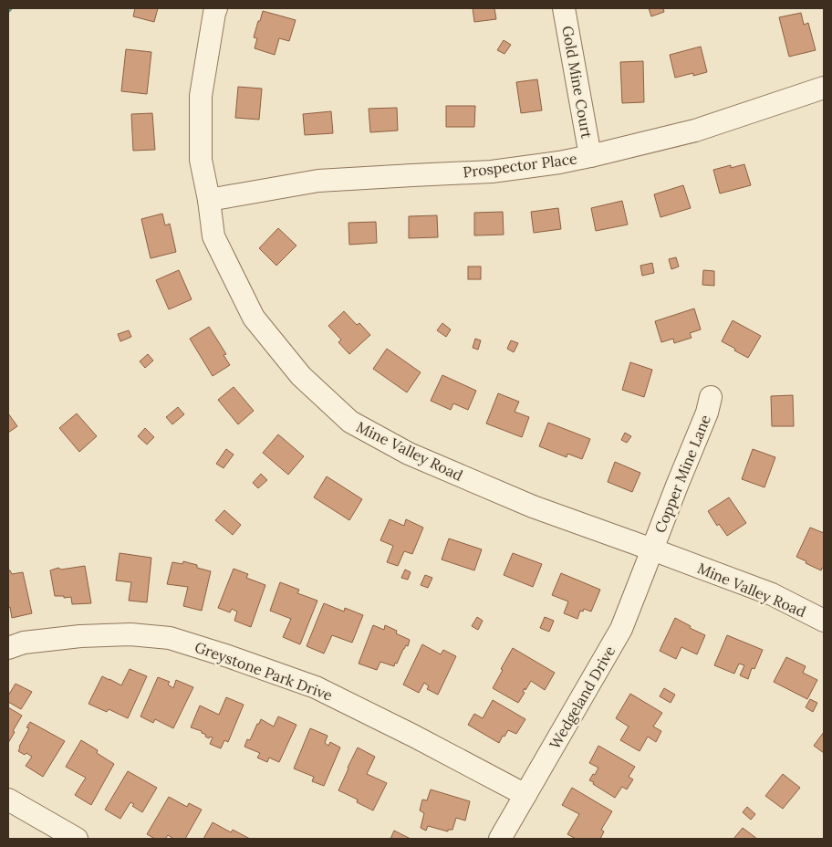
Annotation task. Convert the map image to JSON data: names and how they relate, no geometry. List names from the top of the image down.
{
  "streets": {
    "street": [
      "Gold Mine Court",
      "Prospector Place",
      "Mine Valley Road",
      "Copper Mine Lane",
      "Greystone Park Drive",
      "Wedgeland Drive"
    ]
  },
  "crossings": [
    ["Gold Mine Court", "Prospector Place"],
    ["Prospector Place", "Mine Valley Road"],
    ["Mine Valley Road", "Copper Mine Lane"],
    ["Mine Valley Road", "Wedgeland Drive"],
    ["Copper Mine Lane", "Wedgeland Drive"],
    ["Greystone Park Drive", "Wedgeland Drive"]
  ]
}
